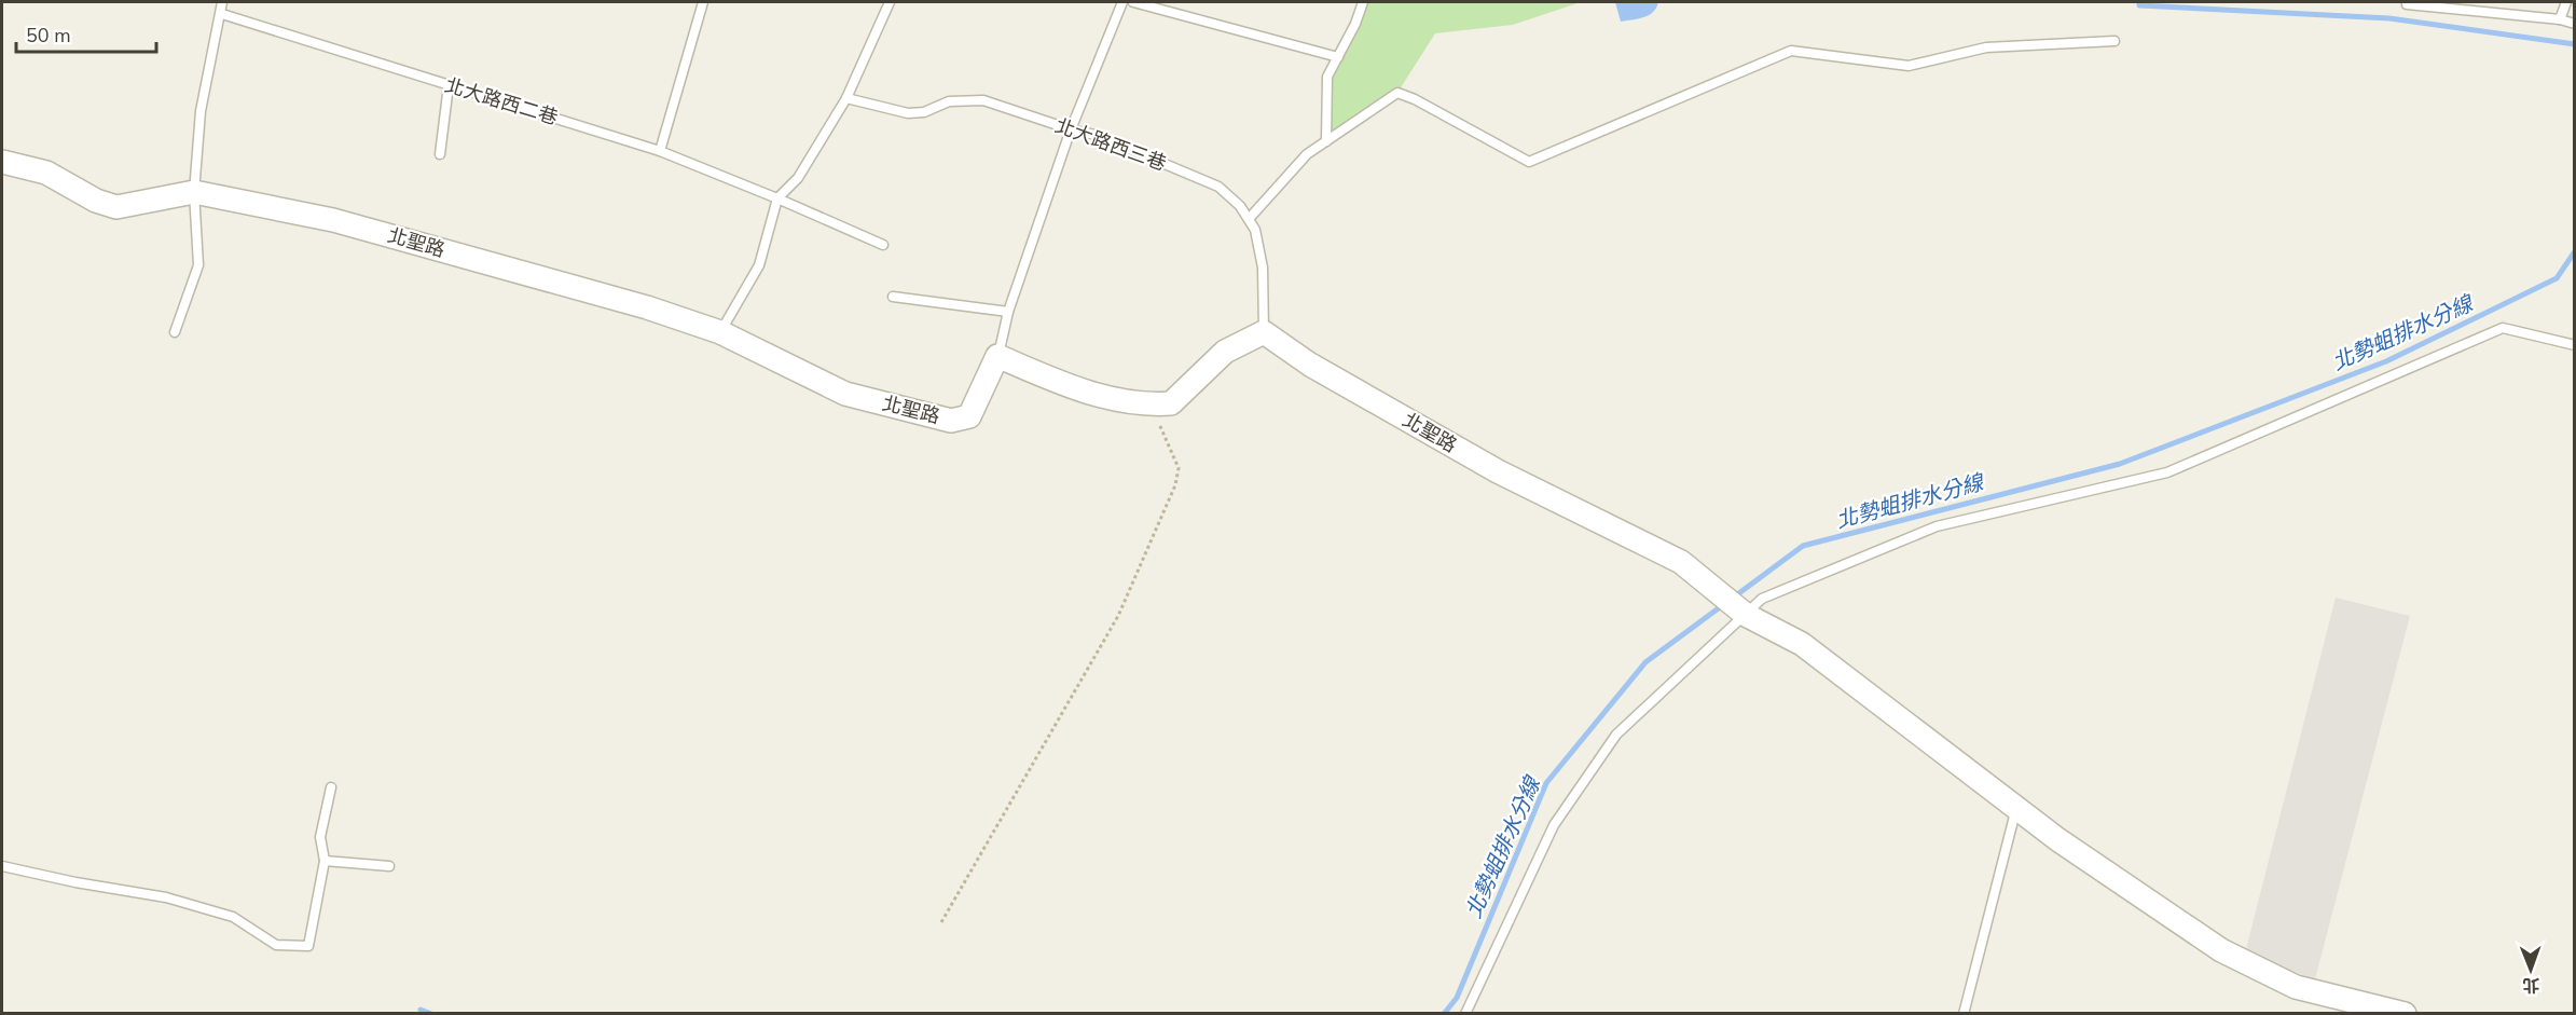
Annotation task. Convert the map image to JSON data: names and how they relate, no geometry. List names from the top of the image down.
{
  "streets": {
    "street": ["北聖路"],
    "lane": ["北大路西二巷", "北大路西三巷"]
  },
  "crossings": [
    ["北大路西三巷", "北聖路"]
  ],
  "water": ["北勢蛆排水分線"],
  "scale_bar": "50 m",
  "north": "bottom"
}
